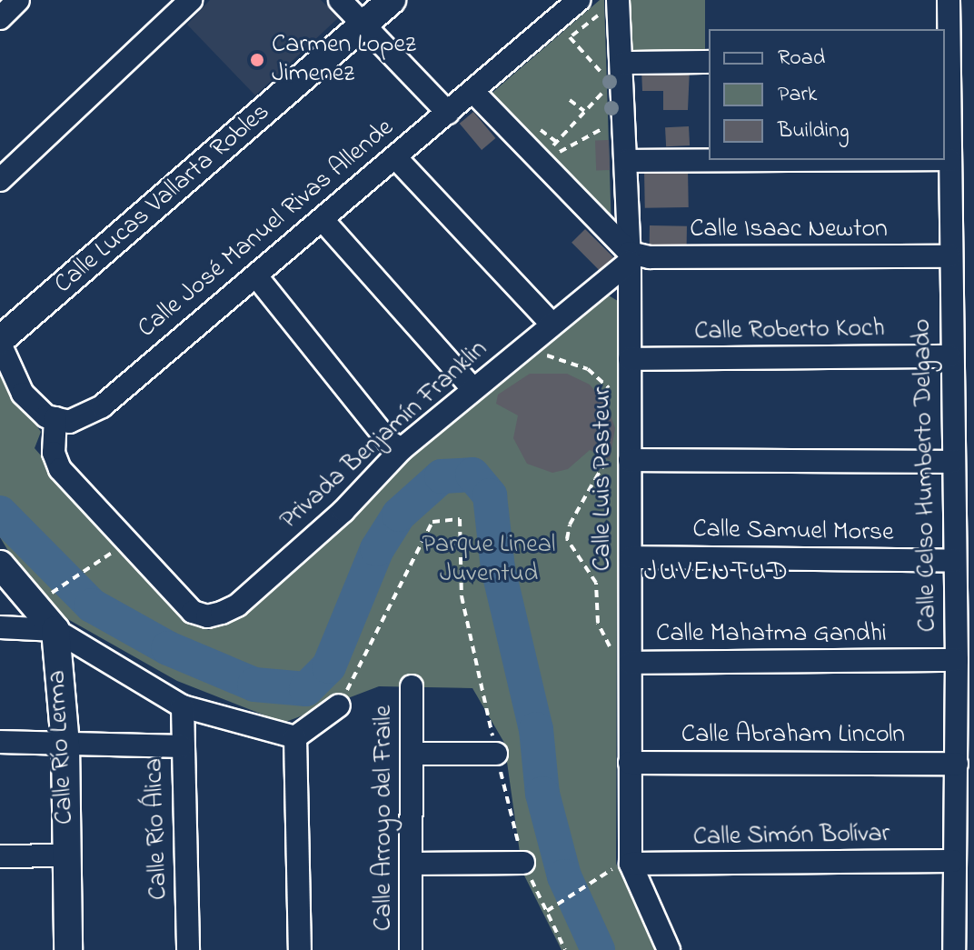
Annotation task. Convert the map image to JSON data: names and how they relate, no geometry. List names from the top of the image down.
{
  "streets": {
    "street": [
      "Calle Lucas Vallarta Robles",
      "Calle José Manuel Rivas Allende",
      "Calle Isaac Newton",
      "Calle Roberto Koch",
      "Privada Benjamín Franklin",
      "Calle Celso Humberto Delgado",
      "Calle Luis Pasteur",
      "Calle Samuel Morse",
      "Calle Mahatma Gandhi",
      "Calle Abraham Lincoln",
      "Calle Río Lerma",
      "Calle Arroyo del Fraile",
      "Calle Río Álica",
      "Calle Simón Bolívar"
    ]
  },
  "crossings": [
    ["Calle José Manuel Rivas Allende", "Privada Benjamín Franklin"],
    ["Calle Isaac Newton", "Privada Benjamín Franklin"],
    ["Calle Isaac Newton", "Calle Celso Humberto Delgado"],
    ["Calle Isaac Newton", "Calle Luis Pasteur"],
    ["Calle Roberto Koch", "Calle Celso Humberto Delgado"],
    ["Calle Roberto Koch", "Calle Luis Pasteur"],
    ["Privada Benjamín Franklin", "Calle Luis Pasteur"],
    ["Calle Celso Humberto Delgado", "Calle Samuel Morse"],
    ["Calle Celso Humberto Delgado", "Calle Mahatma Gandhi"],
    ["Calle Celso Humberto Delgado", "Calle Abraham Lincoln"],
    ["Calle Celso Humberto Delgado", "Calle Simón Bolívar"],
    ["Calle Luis Pasteur", "Calle Samuel Morse"],
    ["Calle Luis Pasteur", "Calle Mahatma Gandhi"],
    ["Calle Luis Pasteur", "Calle Abraham Lincoln"],
    ["Calle Luis Pasteur", "Calle Simón Bolívar"]
  ],
  "districts": ["JUVENTUD"],
  "parks": ["Parque Lineal Juventud"],
  "places": ["Carmen Lopez Jimenez"],
  "legend": ["Road", "Park", "Building"]
}
